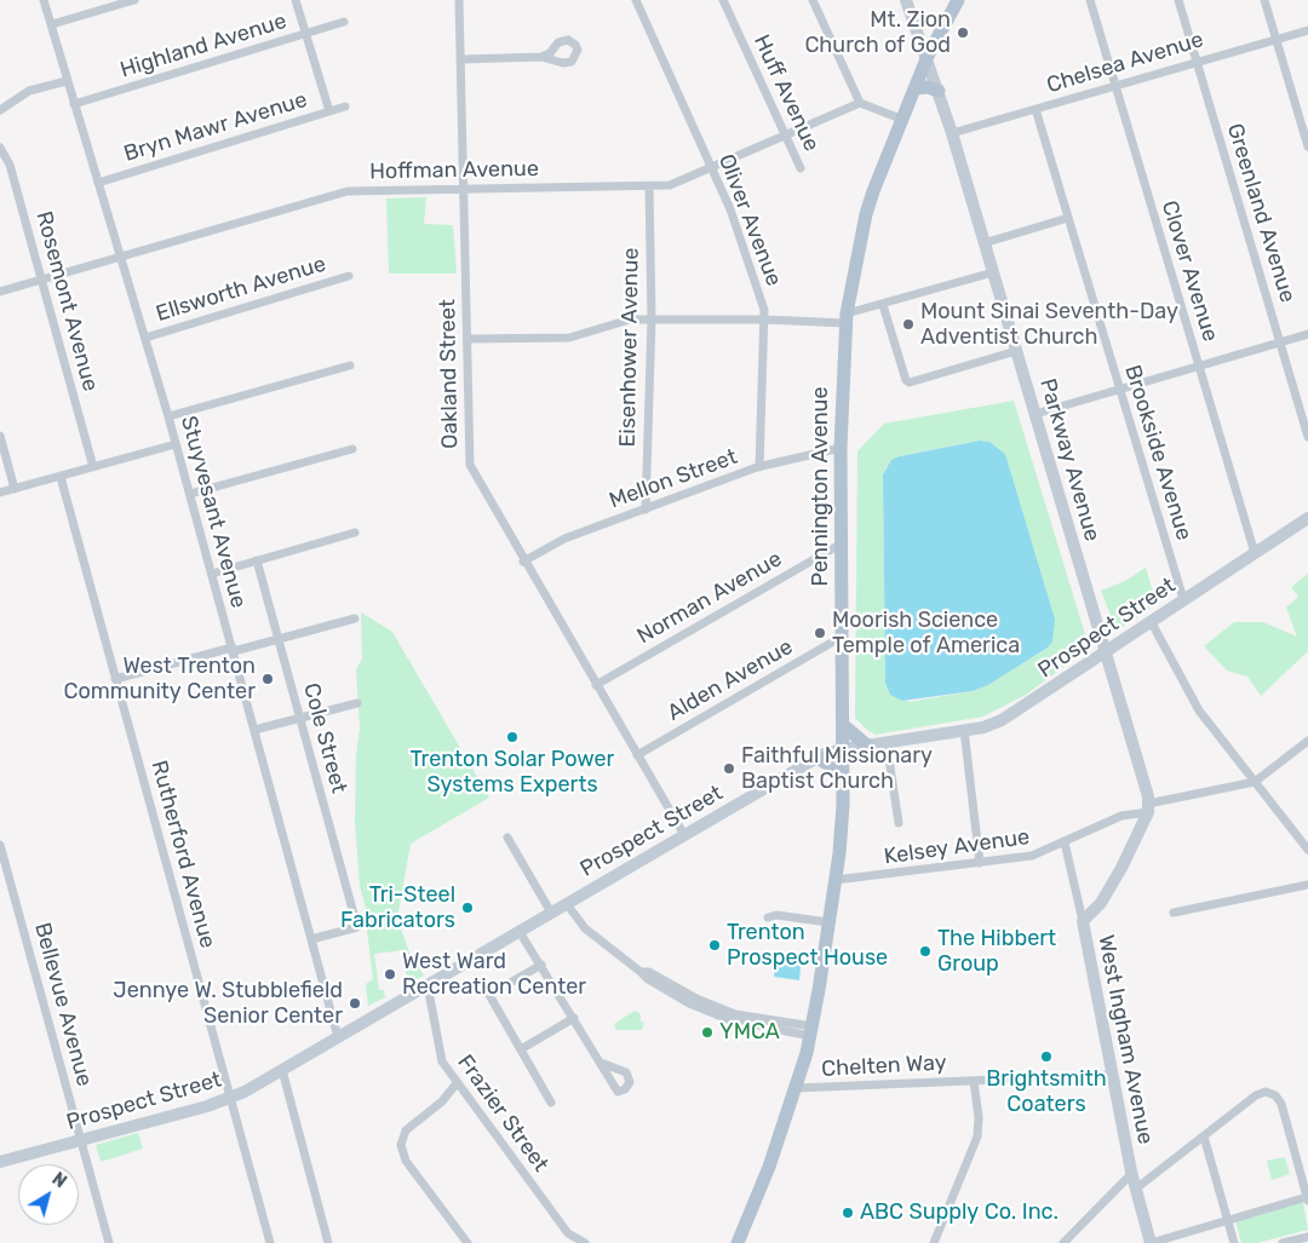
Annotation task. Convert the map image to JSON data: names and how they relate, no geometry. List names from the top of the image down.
{
  "streets": {
    "main road": ["Pennington Avenue"],
    "street": [
      "Highland Avenue",
      "Chelsea Avenue",
      "Huff Avenue",
      "Bryn Mawr Avenue",
      "Hoffman Avenue",
      "Greenland Avenue",
      "Oliver Avenue",
      "Clover Avenue",
      "Ellsworth Avenue",
      "Rosemont Avenue",
      "Eisenhower Avenue",
      "Oakland Street",
      "Brookside Avenue",
      "Parkway Avenue",
      "Mellon Street",
      "Stuyvesant Avenue",
      "Norman Avenue",
      "Prospect Street",
      "Alden Avenue",
      "Cole Street",
      "Kelsey Avenue",
      "Rutherford Avenue",
      "Bellevue Avenue",
      "West Ingham Avenue",
      "Chelten Way",
      "Frazier Street"
    ]
  },
  "crossings": [
    ["Highland Avenue", "Stuyvesant Avenue"],
    ["Chelsea Avenue", "Greenland Avenue"],
    ["Chelsea Avenue", "Clover Avenue"],
    ["Chelsea Avenue", "Brookside Avenue"],
    ["Chelsea Avenue", "Parkway Avenue"],
    ["Huff Avenue", "Hoffman Avenue"],
    ["Bryn Mawr Avenue", "Stuyvesant Avenue"],
    ["Hoffman Avenue", "Oliver Avenue"],
    ["Hoffman Avenue", "Rosemont Avenue"],
    ["Hoffman Avenue", "Eisenhower Avenue"],
    ["Hoffman Avenue", "Oakland Street"],
    ["Hoffman Avenue", "Stuyvesant Avenue"],
    ["Oliver Avenue", "Mellon Street"],
    ["Clover Avenue", "Prospect Street"],
    ["Ellsworth Avenue", "Stuyvesant Avenue"],
    ["Eisenhower Avenue", "Mellon Street"],
    ["Oakland Street", "Mellon Street"],
    ["Oakland Street", "Norman Avenue"],
    ["Oakland Street", "Prospect Street"],
    ["Oakland Street", "Alden Avenue"],
    ["Brookside Avenue", "Prospect Street"],
    ["Parkway Avenue", "Pennington Avenue"],
    ["Parkway Avenue", "Prospect Street"],
    ["Parkway Avenue", "Kelsey Avenue"],
    ["Mellon Street", "Pennington Avenue"],
    ["Pennington Avenue", "Norman Avenue"],
    ["Pennington Avenue", "Prospect Street"],
    ["Pennington Avenue", "Alden Avenue"],
    ["Pennington Avenue", "Kelsey Avenue"],
    ["Pennington Avenue", "Chelten Way"],
    ["Stuyvesant Avenue", "Prospect Street"],
    ["Stuyvesant Avenue", "Cole Street"],
    ["Prospect Street", "Rutherford Avenue"],
    ["Prospect Street", "Bellevue Avenue"],
    ["Prospect Street", "Frazier Street"],
    ["Kelsey Avenue", "West Ingham Avenue"],
    ["West Ingham Avenue", "Chelten Way"]
  ],
  "places": [
    "Mt. Zion Church of God",
    "Mount Sinai Seventh-Day Adventist Church",
    "Moorish Science Temple of America",
    "West Trenton Community Center",
    "Trenton Solar Power Systems Experts",
    "Faithful Missionary Baptist Church",
    "Tri-Steel Fabricators",
    "Trenton Prospect House",
    "The Hibbert Group",
    "West Ward Recreation Center",
    "Jennye W. Stubblefield Senior Center",
    "YMCA",
    "Brightsmith Coaters",
    "ABC Supply Co. Inc."
  ],
  "north": "top right"
}
